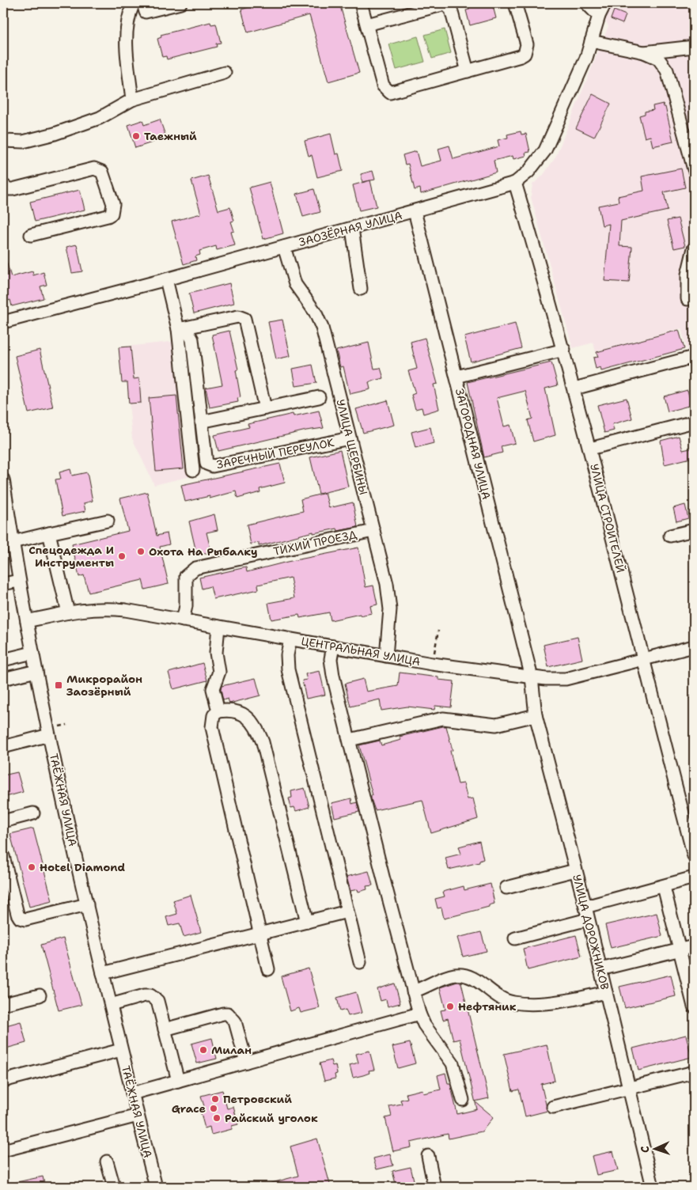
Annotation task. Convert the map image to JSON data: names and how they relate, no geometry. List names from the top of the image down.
{
  "streets": {
    "street": [
      "ЗАОЗЁРНАЯ УЛИЦА",
      "ЗАГОРОДНАЯ УЛИЦА",
      "УЛИЦА ЩЕРБИНЫ",
      "ЗАРЕЧНЫЙ ПЕРЕУЛОК",
      "УЛИЦА СТРОИТЕЛЕЙ",
      "ТИХИЙ ПРОЕЗД",
      "ЦЕНТРАЛЬНАЯ УЛИЦА",
      "ТАЁЖНАЯ УЛИЦА",
      "УЛИЦА ДОРОЖНИКОВ"
    ]
  },
  "crossings": [
    ["ЗАОЗЁРНАЯ УЛИЦА", "ЗАГОРОДНАЯ УЛИЦА"],
    ["ЗАОЗЁРНАЯ УЛИЦА", "УЛИЦА ЩЕРБИНЫ"],
    ["ЗАОЗЁРНАЯ УЛИЦА", "УЛИЦА СТРОИТЕЛЕЙ"],
    ["ЗАГОРОДНАЯ УЛИЦА", "ЦЕНТРАЛЬНАЯ УЛИЦА"],
    ["ЗАГОРОДНАЯ УЛИЦА", "УЛИЦА ДОРОЖНИКОВ"],
    ["УЛИЦА ЩЕРБИНЫ", "ЗАРЕЧНЫЙ ПЕРЕУЛОК"],
    ["УЛИЦА ЩЕРБИНЫ", "ТИХИЙ ПРОЕЗД"],
    ["УЛИЦА ЩЕРБИНЫ", "ЦЕНТРАЛЬНАЯ УЛИЦА"],
    ["УЛИЦА СТРОИТЕЛЕЙ", "ЦЕНТРАЛЬНАЯ УЛИЦА"],
    ["ТИХИЙ ПРОЕЗД", "ЦЕНТРАЛЬНАЯ УЛИЦА"],
    ["ЦЕНТРАЛЬНАЯ УЛИЦА", "ТАЁЖНАЯ УЛИЦА"],
    ["ЦЕНТРАЛЬНАЯ УЛИЦА", "УЛИЦА ДОРОЖНИКОВ"]
  ],
  "places": {
    "other": [
      "Таежный",
      "Охота На Рыбалку",
      "Спецодежда И Инструменты",
      "Hotel Diamond",
      "Нефтяник",
      "Милан",
      "Петровский",
      "Grace",
      "Райский уголок"
    ],
    "transit": ["Микрорайон Заозёрный"]
  },
  "north": "left"
}
